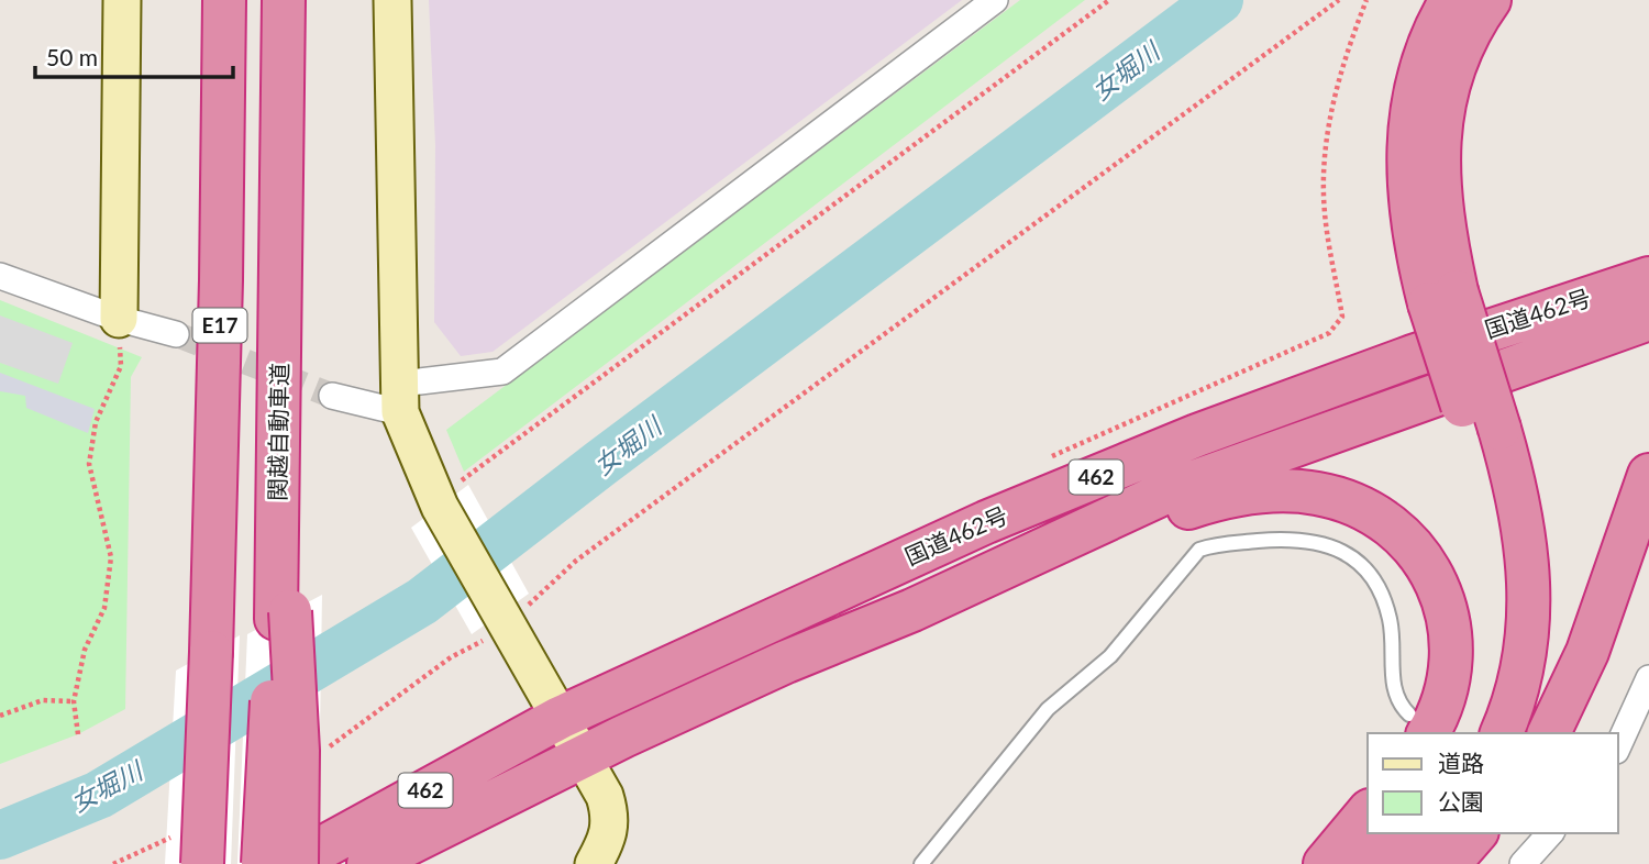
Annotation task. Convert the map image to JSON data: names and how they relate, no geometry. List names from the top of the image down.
{
  "streets": {
    "highway": [
      "国道462号",
      "E17",
      "関越自動車道",
      "462"
    ]
  },
  "water": ["女堀川"],
  "legend": ["道路", "公園"],
  "scale_bar": "50 m"
}
